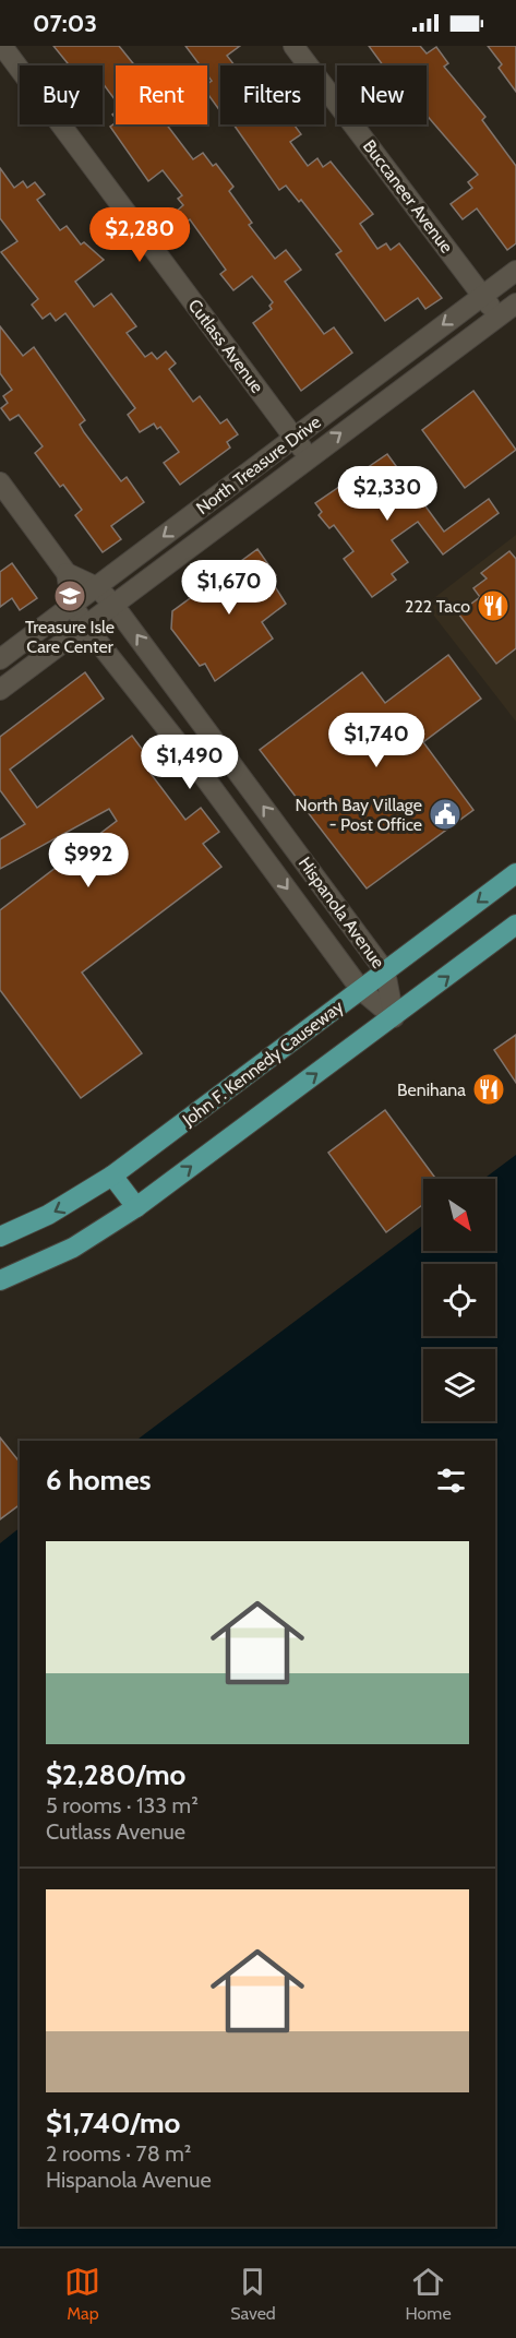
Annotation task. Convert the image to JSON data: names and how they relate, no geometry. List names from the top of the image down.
{
  "streets": {
    "main road": ["John F. Kennedy Causeway"],
    "street": [
      "Buccaneer Avenue",
      "Cutlass Avenue",
      "North Treasure Drive",
      "Hispanola Avenue"
    ]
  },
  "crossings": [
    ["Buccaneer Avenue", "North Treasure Drive"],
    ["Cutlass Avenue", "North Treasure Drive"],
    ["North Treasure Drive", "Hispanola Avenue"],
    ["Hispanola Avenue", "John F. Kennedy Causeway"]
  ],
  "places": {
    "school or university": ["Treasure Isle Care Center"],
    "restaurant": ["222 Taco", "Benihana"],
    "public building": ["North Bay Village - Post Office"]
  },
  "north": "bottom right",
  "page": {
    "status": "07:03",
    "chip": [
      "Buy",
      "Rent",
      "Filters",
      "New"
    ],
    "price": [
      "$2,280",
      "$2,330",
      "$1,670",
      "$1,740",
      "$1,490",
      "$992"
    ],
    "heading": "6 homes",
    "list": [
      {
        "name": "$2,280/mo",
        "note": "5 rooms · 133 m² · Cutlass Avenue"
      },
      {
        "name": "$1,740/mo",
        "note": "2 rooms · 78 m² · Hispanola Avenue"
      }
    ],
    "tabs": ["Map", "Saved", "Home"]
  }
}
